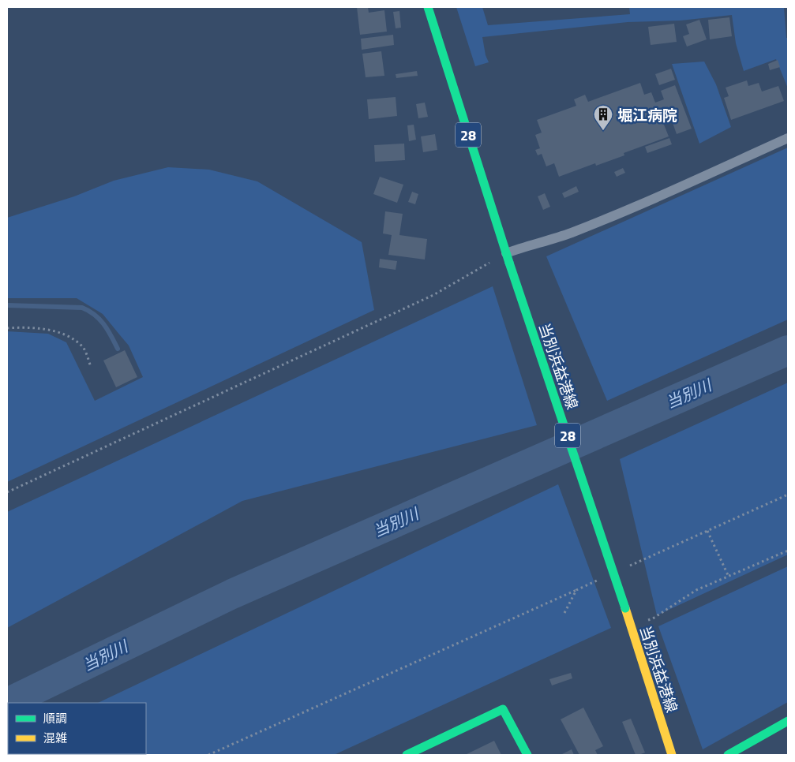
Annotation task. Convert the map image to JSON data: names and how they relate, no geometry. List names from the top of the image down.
{
  "streets": {
    "main road": ["28", "当別浜益港線"]
  },
  "water": ["当別川"],
  "places": {
    "building": ["堀江病院"]
  },
  "legend": ["順調", "混雑"]
}
